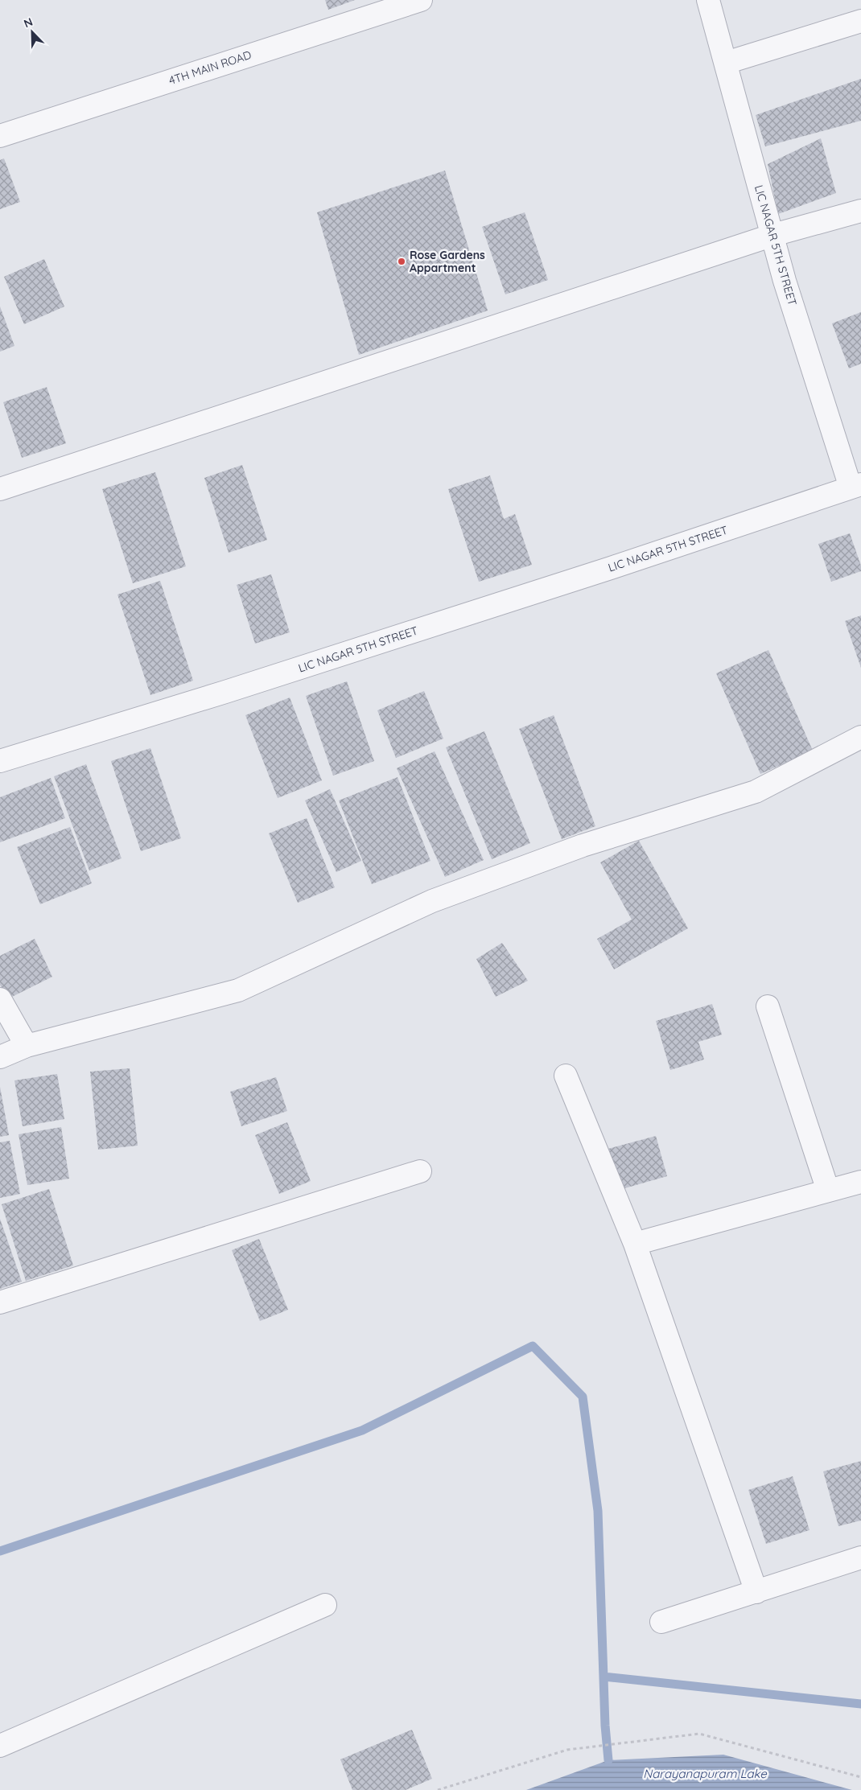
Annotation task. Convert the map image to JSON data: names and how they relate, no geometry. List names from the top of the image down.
{
  "streets": {
    "street": ["4TH MAIN ROAD", "LIC NAGAR 5TH STREET"]
  },
  "water": ["Narayanapuram Lake"],
  "places": ["Rose Gardens Appartment"],
  "north": "top left"
}
